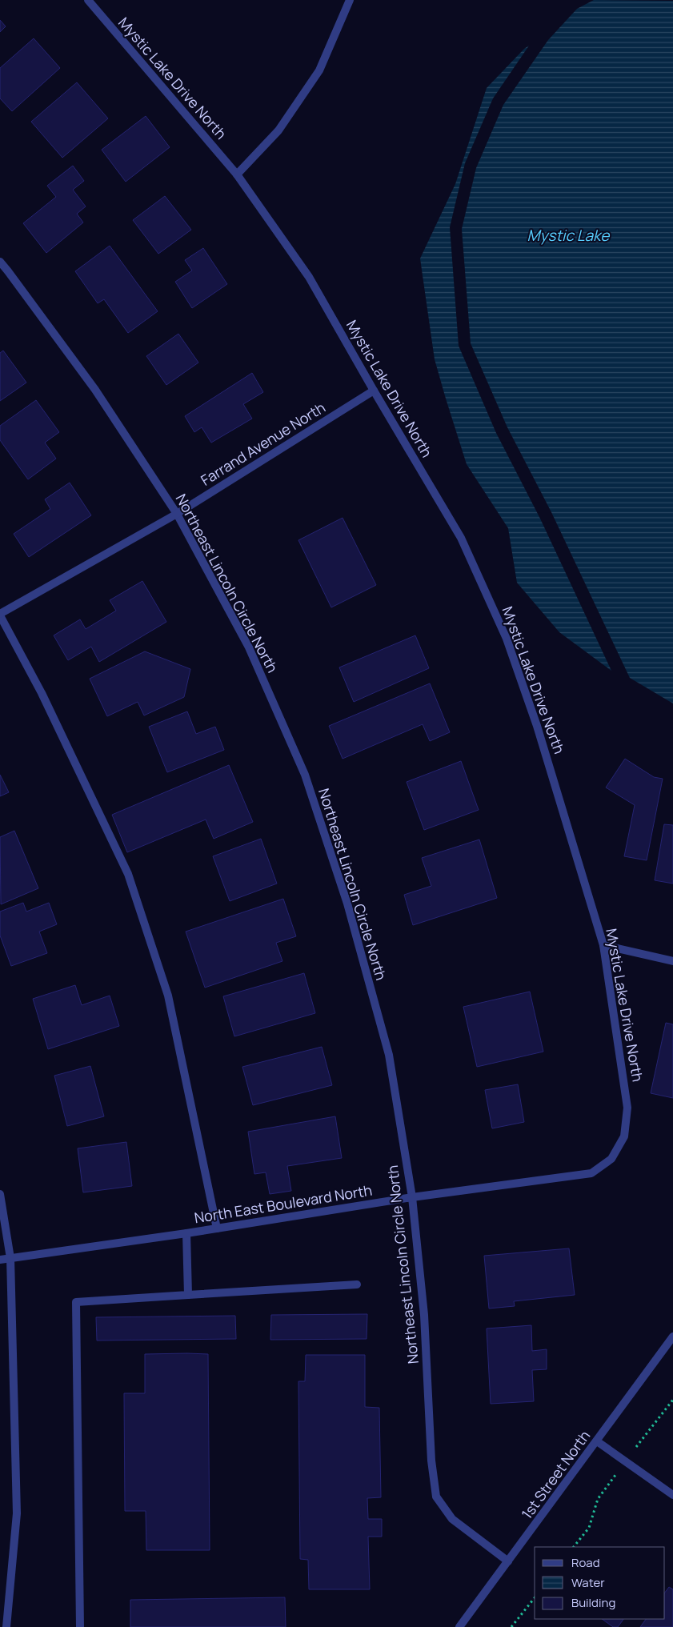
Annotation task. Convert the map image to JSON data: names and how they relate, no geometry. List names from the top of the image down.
{
  "streets": {
    "street": [
      "Mystic Lake Drive North",
      "Farrand Avenue North",
      "Northeast Lincoln Circle North",
      "North East Boulevard North",
      "1st Street North"
    ]
  },
  "crossings": [
    ["Mystic Lake Drive North", "Farrand Avenue North"],
    ["Mystic Lake Drive North", "North East Boulevard North"],
    ["Farrand Avenue North", "Northeast Lincoln Circle North"],
    ["Northeast Lincoln Circle North", "North East Boulevard North"],
    ["Northeast Lincoln Circle North", "1st Street North"]
  ],
  "water": ["Mystic Lake"],
  "legend": ["Road", "Water", "Building"]
}
